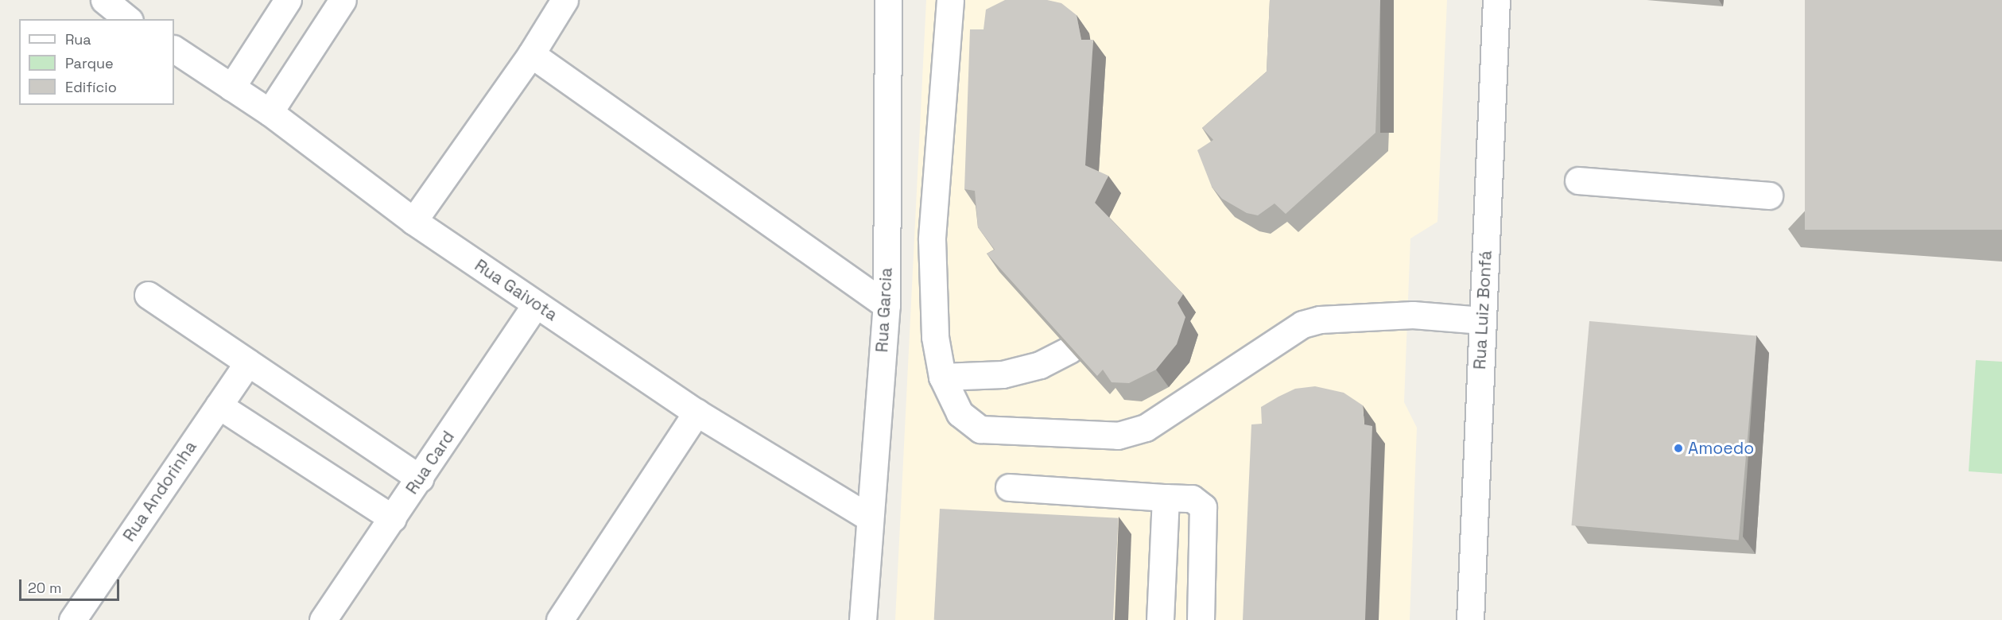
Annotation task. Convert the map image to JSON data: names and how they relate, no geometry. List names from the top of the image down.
{
  "streets": {
    "street": [
      "Rua Gaivota",
      "Rua Garcia",
      "Rua Luiz Bonfá",
      "Rua Card",
      "Rua Andorinha"
    ]
  },
  "crossings": [
    ["Rua Gaivota", "Rua Garcia"],
    ["Rua Gaivota", "Rua Card"]
  ],
  "places": ["Amoedo"],
  "legend": ["Rua", "Parque", "Edifício"],
  "scale_bar": "20 m"
}
